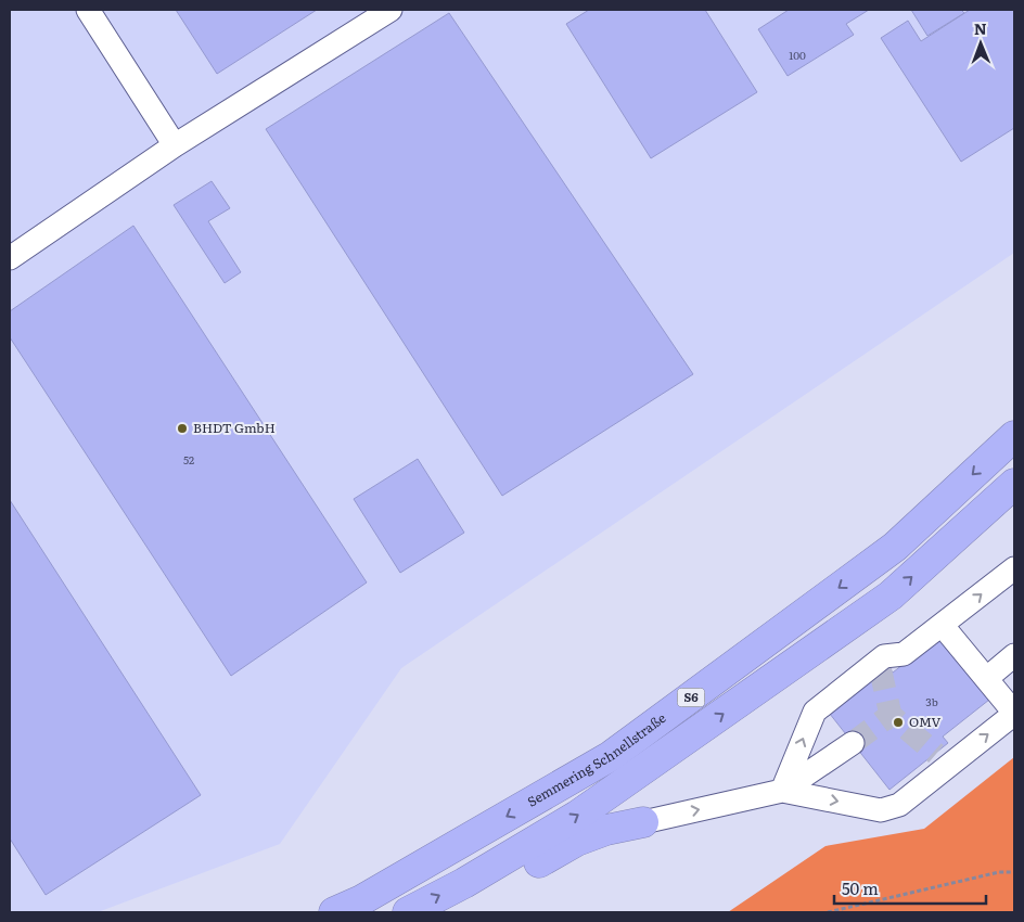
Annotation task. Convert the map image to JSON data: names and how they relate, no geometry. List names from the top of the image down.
{
  "streets": {
    "highway": ["S6", "Semmering Schnellstraße"]
  },
  "places": ["BHDT GmbH", "OMV"],
  "house_numbers": ["100", "52", "3b"],
  "scale_bar": "50 m",
  "north": "top"
}
